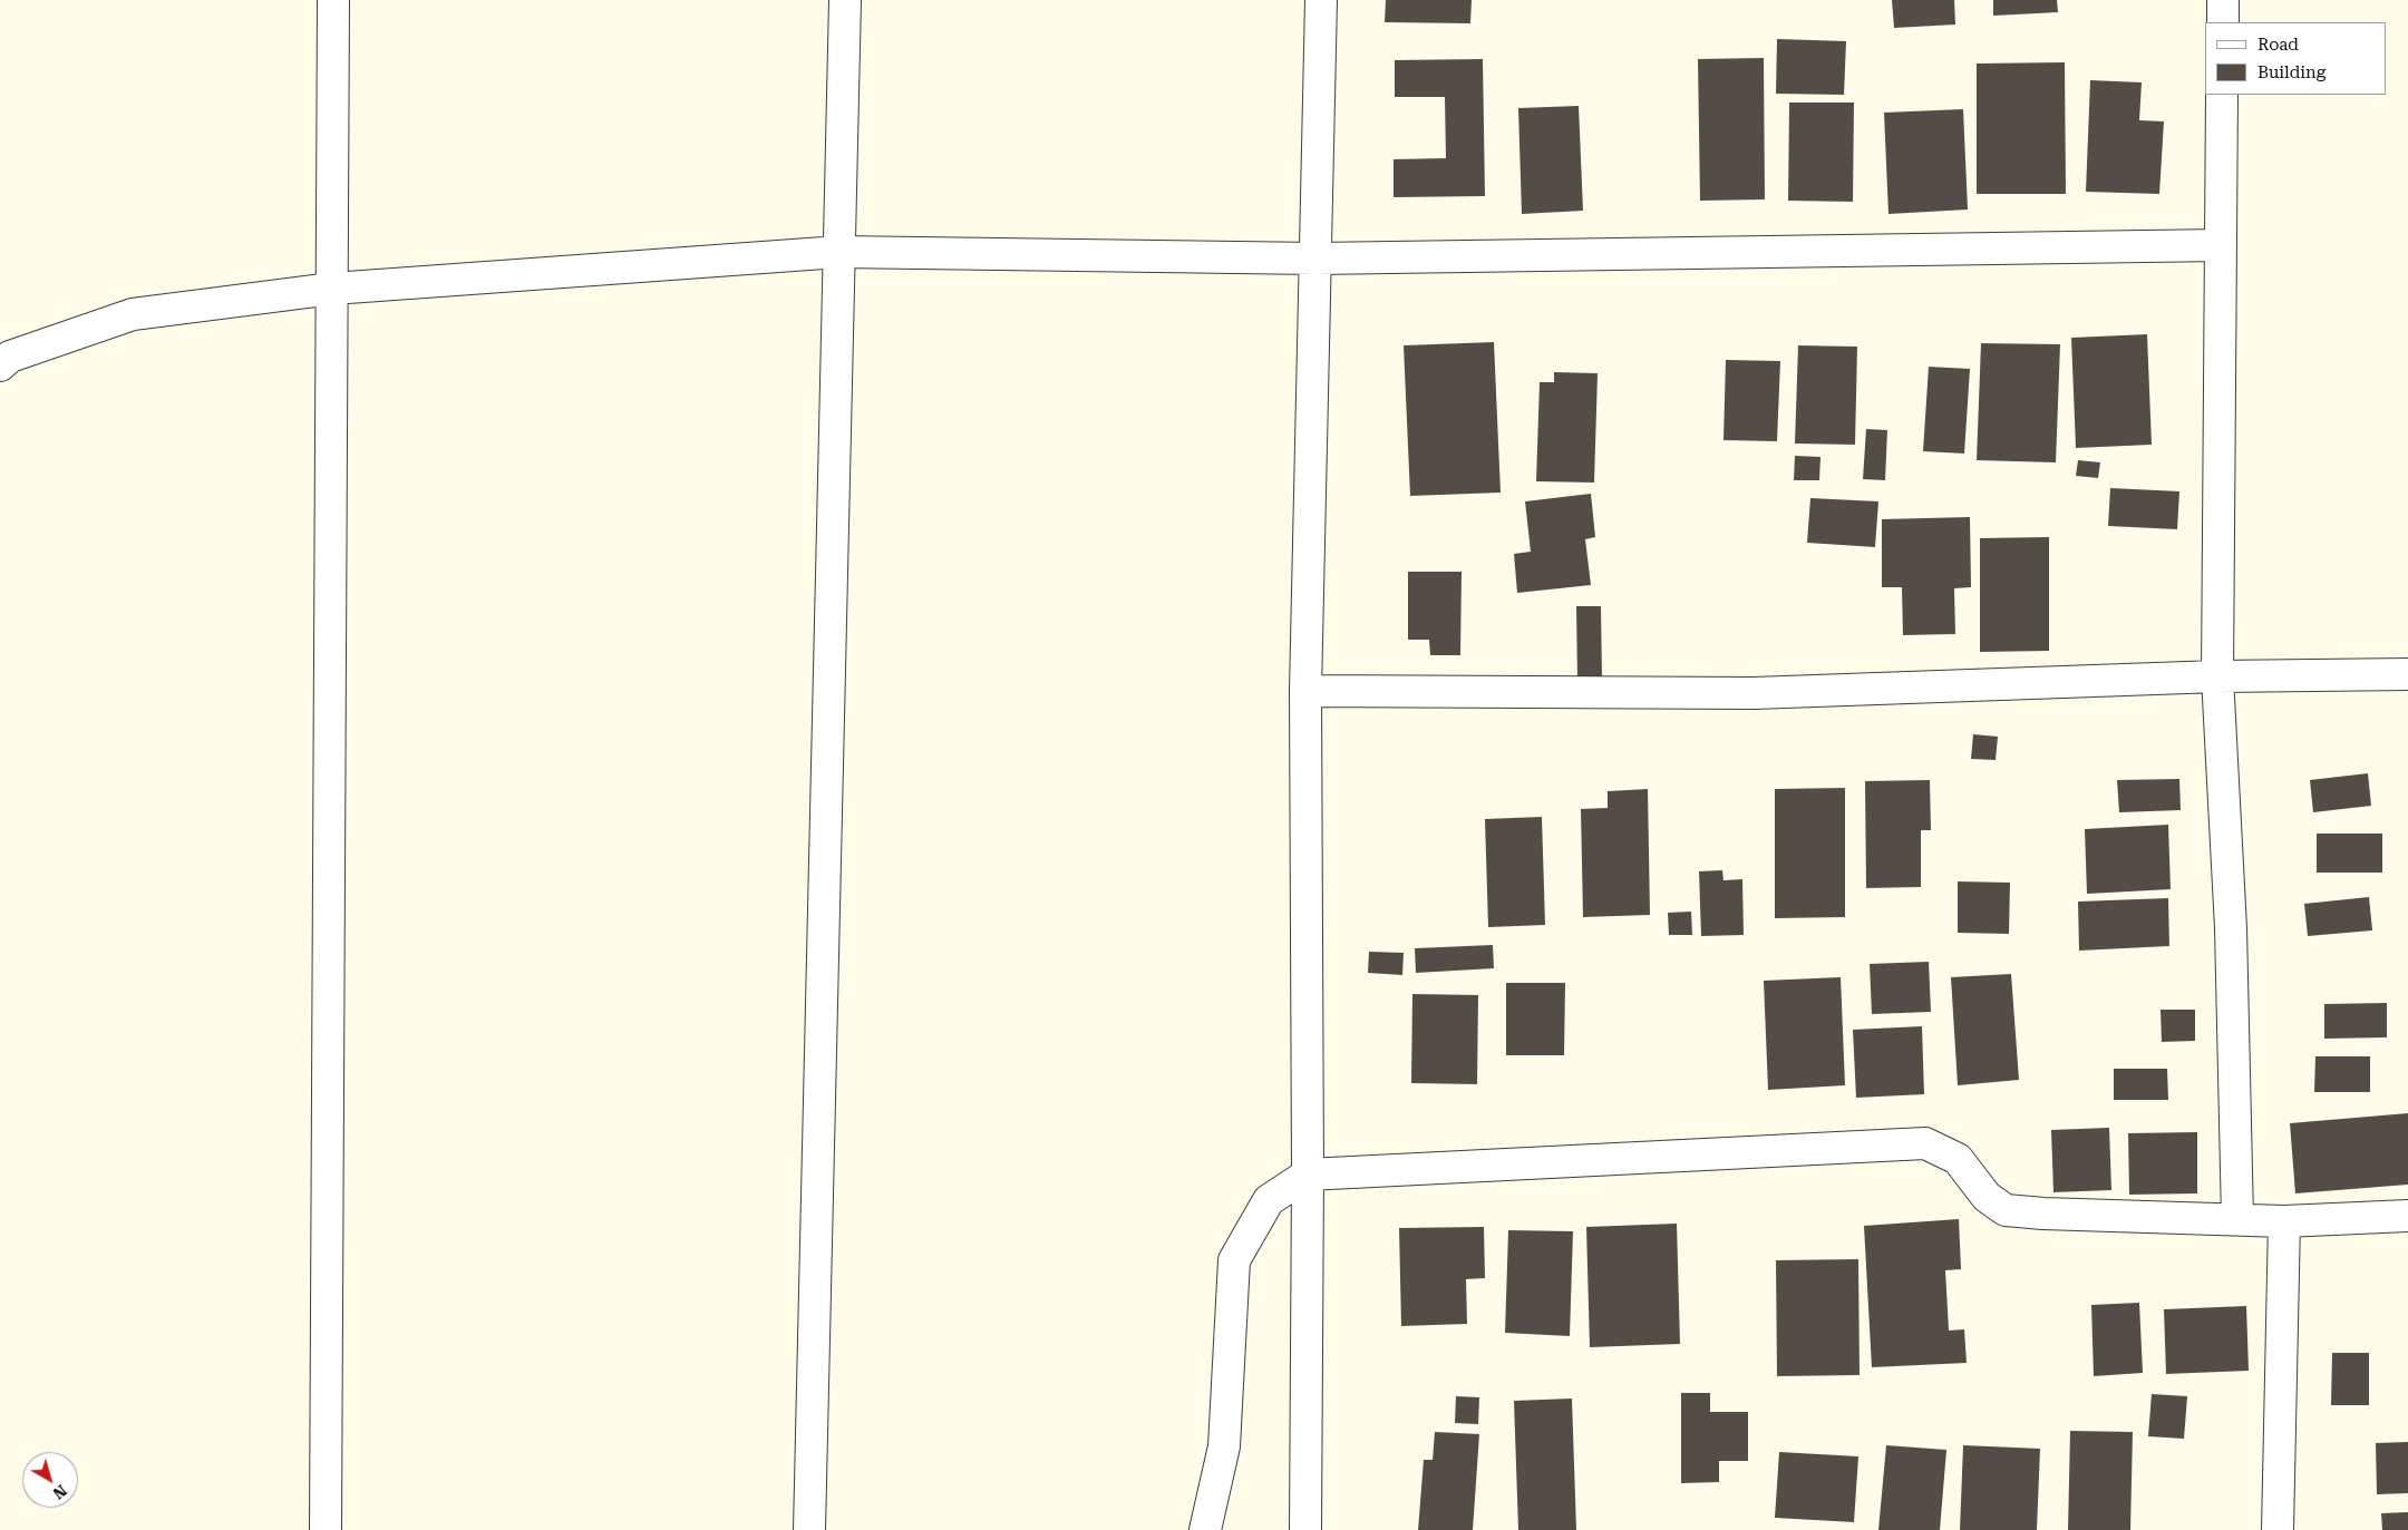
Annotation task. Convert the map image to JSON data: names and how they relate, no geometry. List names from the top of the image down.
{
  "legend": ["Road", "Building"],
  "north": "bottom right"
}
